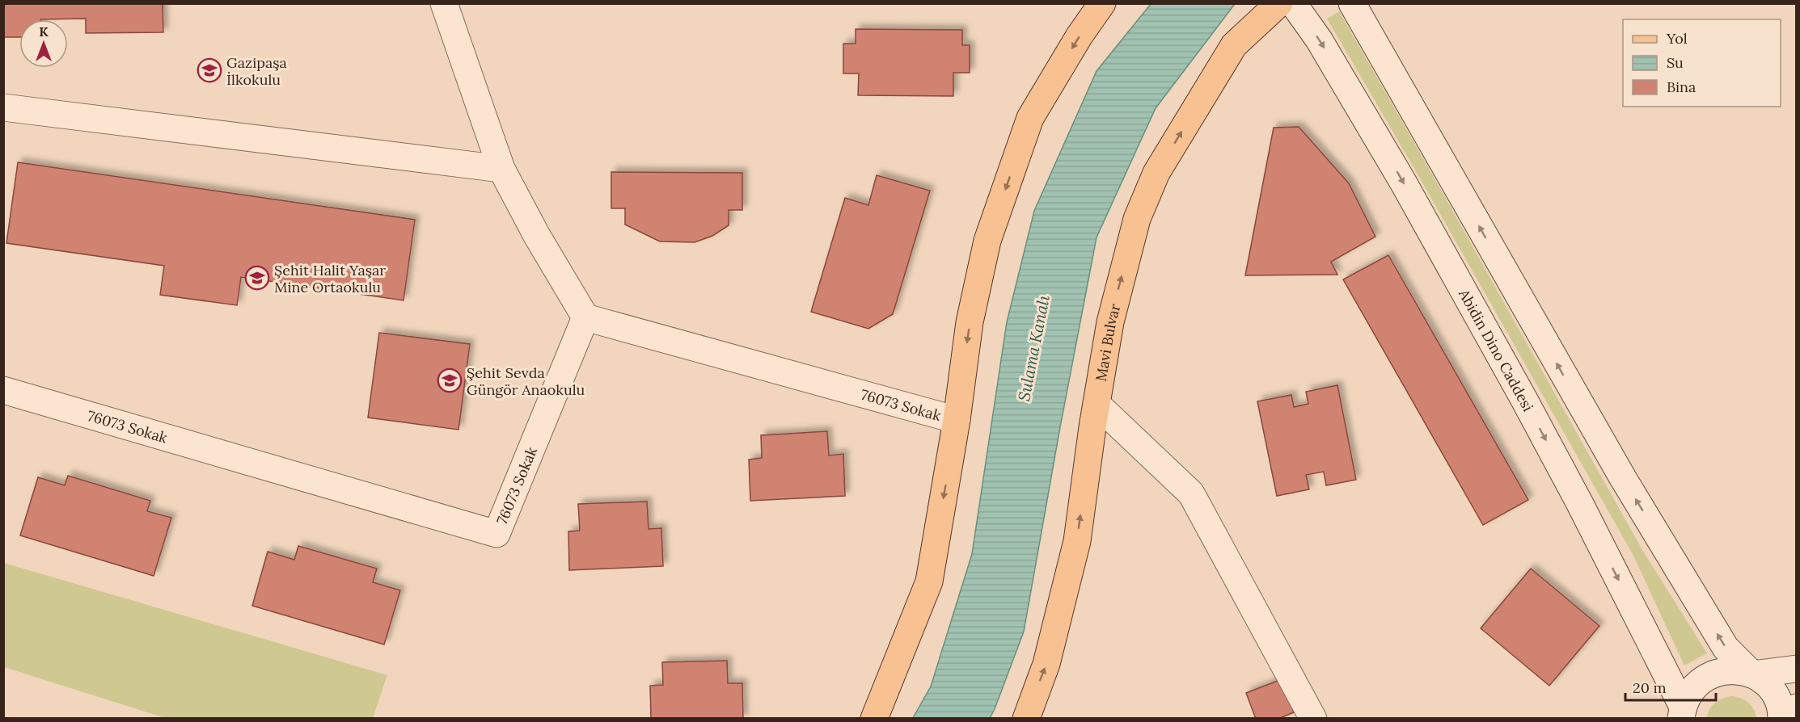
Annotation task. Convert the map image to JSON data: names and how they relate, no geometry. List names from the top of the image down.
{
  "streets": {
    "main road": ["Mavi Bulvar"],
    "street": ["Abidin Dino Caddesi", "76073 Sokak"]
  },
  "water": ["Sulama Kanalı"],
  "places": {
    "school or university": ["Gazipaşa İlkokulu", "Şehit Halit Yaşar Mine Ortaokulu", "Şehit Sevda Güngör Anaokulu"]
  },
  "legend": ["Yol", "Su", "Bina"],
  "scale_bar": "20 m",
  "north": "top"
}
